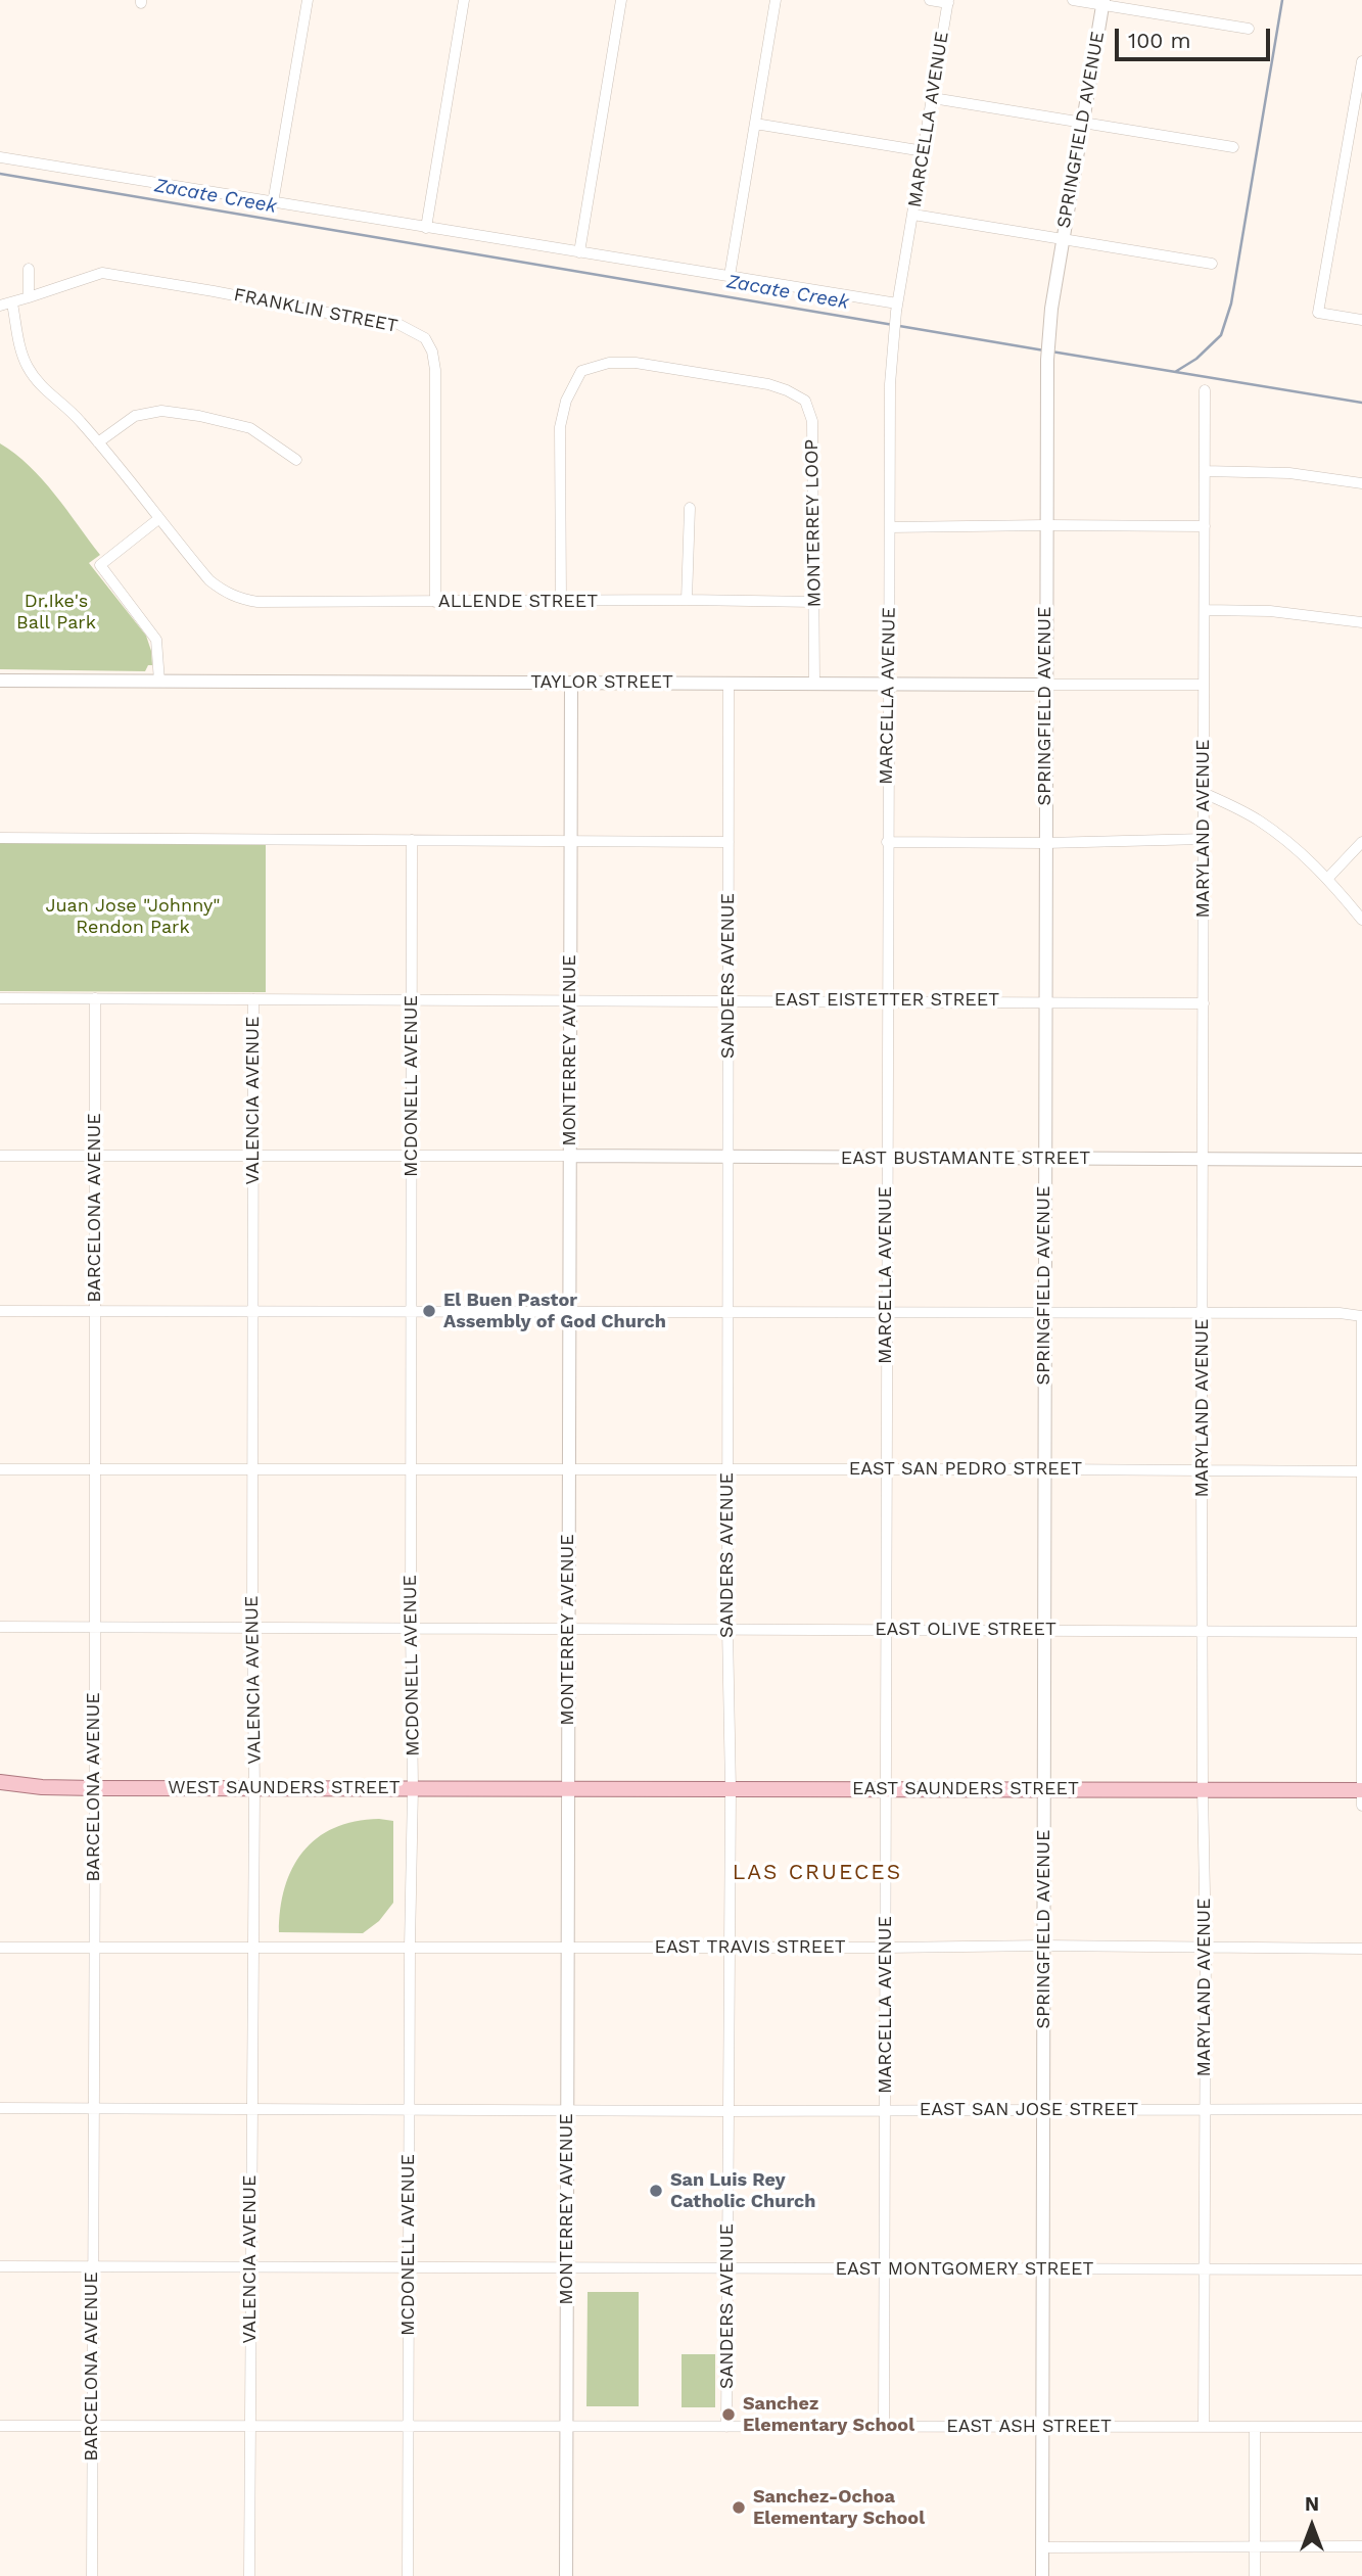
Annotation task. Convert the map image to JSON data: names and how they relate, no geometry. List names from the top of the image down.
{
  "streets": {
    "main road": ["WEST SAUNDERS STREET", "EAST SAUNDERS STREET"],
    "street": [
      "MARCELLA AVENUE",
      "SPRINGFIELD AVENUE",
      "FRANKLIN STREET",
      "MONTERREY LOOP",
      "ALLENDE STREET",
      "TAYLOR STREET",
      "MARYLAND AVENUE",
      "SANDERS AVENUE",
      "EAST EISTETTER STREET",
      "MONTERREY AVENUE",
      "MCDONELL AVENUE",
      "VALENCIA AVENUE",
      "EAST BUSTAMANTE STREET",
      "BARCELONA AVENUE",
      "EAST SAN PEDRO STREET",
      "EAST OLIVE STREET",
      "EAST TRAVIS STREET",
      "EAST SAN JOSE STREET",
      "EAST MONTGOMERY STREET",
      "EAST ASH STREET"
    ]
  },
  "crossings": [
    ["MARCELLA AVENUE", "TAYLOR STREET"],
    ["MARCELLA AVENUE", "EAST EISTETTER STREET"],
    ["MARCELLA AVENUE", "EAST BUSTAMANTE STREET"],
    ["MARCELLA AVENUE", "EAST SAN PEDRO STREET"],
    ["MARCELLA AVENUE", "EAST OLIVE STREET"],
    ["MARCELLA AVENUE", "EAST SAUNDERS STREET"],
    ["MARCELLA AVENUE", "EAST TRAVIS STREET"],
    ["MARCELLA AVENUE", "EAST SAN JOSE STREET"],
    ["MARCELLA AVENUE", "EAST MONTGOMERY STREET"],
    ["MARCELLA AVENUE", "EAST ASH STREET"],
    ["SPRINGFIELD AVENUE", "TAYLOR STREET"],
    ["SPRINGFIELD AVENUE", "EAST EISTETTER STREET"],
    ["SPRINGFIELD AVENUE", "EAST BUSTAMANTE STREET"],
    ["SPRINGFIELD AVENUE", "EAST SAN PEDRO STREET"],
    ["SPRINGFIELD AVENUE", "EAST OLIVE STREET"],
    ["SPRINGFIELD AVENUE", "EAST SAUNDERS STREET"],
    ["SPRINGFIELD AVENUE", "EAST TRAVIS STREET"],
    ["SPRINGFIELD AVENUE", "EAST SAN JOSE STREET"],
    ["SPRINGFIELD AVENUE", "EAST MONTGOMERY STREET"],
    ["SPRINGFIELD AVENUE", "EAST ASH STREET"],
    ["FRANKLIN STREET", "ALLENDE STREET"],
    ["MONTERREY LOOP", "ALLENDE STREET"],
    ["MONTERREY LOOP", "TAYLOR STREET"],
    ["TAYLOR STREET", "MARYLAND AVENUE"],
    ["TAYLOR STREET", "SANDERS AVENUE"],
    ["TAYLOR STREET", "MONTERREY AVENUE"],
    ["MARYLAND AVENUE", "EAST EISTETTER STREET"],
    ["MARYLAND AVENUE", "EAST BUSTAMANTE STREET"],
    ["MARYLAND AVENUE", "EAST SAN PEDRO STREET"],
    ["MARYLAND AVENUE", "EAST OLIVE STREET"],
    ["MARYLAND AVENUE", "EAST SAUNDERS STREET"],
    ["MARYLAND AVENUE", "EAST TRAVIS STREET"],
    ["MARYLAND AVENUE", "EAST SAN JOSE STREET"],
    ["MARYLAND AVENUE", "EAST MONTGOMERY STREET"],
    ["MARYLAND AVENUE", "EAST ASH STREET"],
    ["SANDERS AVENUE", "EAST EISTETTER STREET"],
    ["SANDERS AVENUE", "EAST BUSTAMANTE STREET"],
    ["SANDERS AVENUE", "EAST SAN PEDRO STREET"],
    ["SANDERS AVENUE", "EAST OLIVE STREET"],
    ["SANDERS AVENUE", "EAST SAUNDERS STREET"],
    ["SANDERS AVENUE", "EAST TRAVIS STREET"],
    ["SANDERS AVENUE", "EAST SAN JOSE STREET"],
    ["SANDERS AVENUE", "EAST MONTGOMERY STREET"],
    ["SANDERS AVENUE", "EAST ASH STREET"],
    ["EAST EISTETTER STREET", "MONTERREY AVENUE"],
    ["EAST EISTETTER STREET", "MCDONELL AVENUE"],
    ["EAST EISTETTER STREET", "VALENCIA AVENUE"],
    ["EAST EISTETTER STREET", "BARCELONA AVENUE"],
    ["MONTERREY AVENUE", "EAST BUSTAMANTE STREET"],
    ["MONTERREY AVENUE", "EAST SAN PEDRO STREET"],
    ["MONTERREY AVENUE", "EAST OLIVE STREET"],
    ["MONTERREY AVENUE", "WEST SAUNDERS STREET"],
    ["MONTERREY AVENUE", "EAST SAUNDERS STREET"],
    ["MONTERREY AVENUE", "EAST TRAVIS STREET"],
    ["MONTERREY AVENUE", "EAST SAN JOSE STREET"],
    ["MONTERREY AVENUE", "EAST MONTGOMERY STREET"],
    ["MONTERREY AVENUE", "EAST ASH STREET"],
    ["MCDONELL AVENUE", "EAST SAN PEDRO STREET"],
    ["MCDONELL AVENUE", "EAST OLIVE STREET"],
    ["MCDONELL AVENUE", "WEST SAUNDERS STREET"],
    ["MCDONELL AVENUE", "EAST TRAVIS STREET"],
    ["MCDONELL AVENUE", "EAST SAN JOSE STREET"],
    ["MCDONELL AVENUE", "EAST MONTGOMERY STREET"],
    ["MCDONELL AVENUE", "EAST ASH STREET"],
    ["VALENCIA AVENUE", "EAST SAN PEDRO STREET"],
    ["VALENCIA AVENUE", "EAST OLIVE STREET"],
    ["VALENCIA AVENUE", "WEST SAUNDERS STREET"],
    ["VALENCIA AVENUE", "EAST TRAVIS STREET"],
    ["VALENCIA AVENUE", "EAST SAN JOSE STREET"],
    ["VALENCIA AVENUE", "EAST MONTGOMERY STREET"],
    ["VALENCIA AVENUE", "EAST ASH STREET"],
    ["BARCELONA AVENUE", "EAST SAN PEDRO STREET"],
    ["BARCELONA AVENUE", "EAST OLIVE STREET"],
    ["BARCELONA AVENUE", "WEST SAUNDERS STREET"],
    ["BARCELONA AVENUE", "EAST TRAVIS STREET"],
    ["BARCELONA AVENUE", "EAST SAN JOSE STREET"],
    ["BARCELONA AVENUE", "EAST MONTGOMERY STREET"],
    ["BARCELONA AVENUE", "EAST ASH STREET"],
    ["WEST SAUNDERS STREET", "EAST SAUNDERS STREET"]
  ],
  "districts": ["LAS CRUECES"],
  "water": ["Zacate Creek"],
  "parks": ["Dr.Ike's Ball Park", "Juan Jose \"Johnny\" Rendon Park"],
  "places": [
    "El Buen Pastor Assembly of God Church",
    "San Luis Rey Catholic Church",
    "Sanchez Elementary School",
    "Sanchez-Ochoa Elementary School"
  ],
  "scale_bar": "100 m",
  "north": "top"
}
